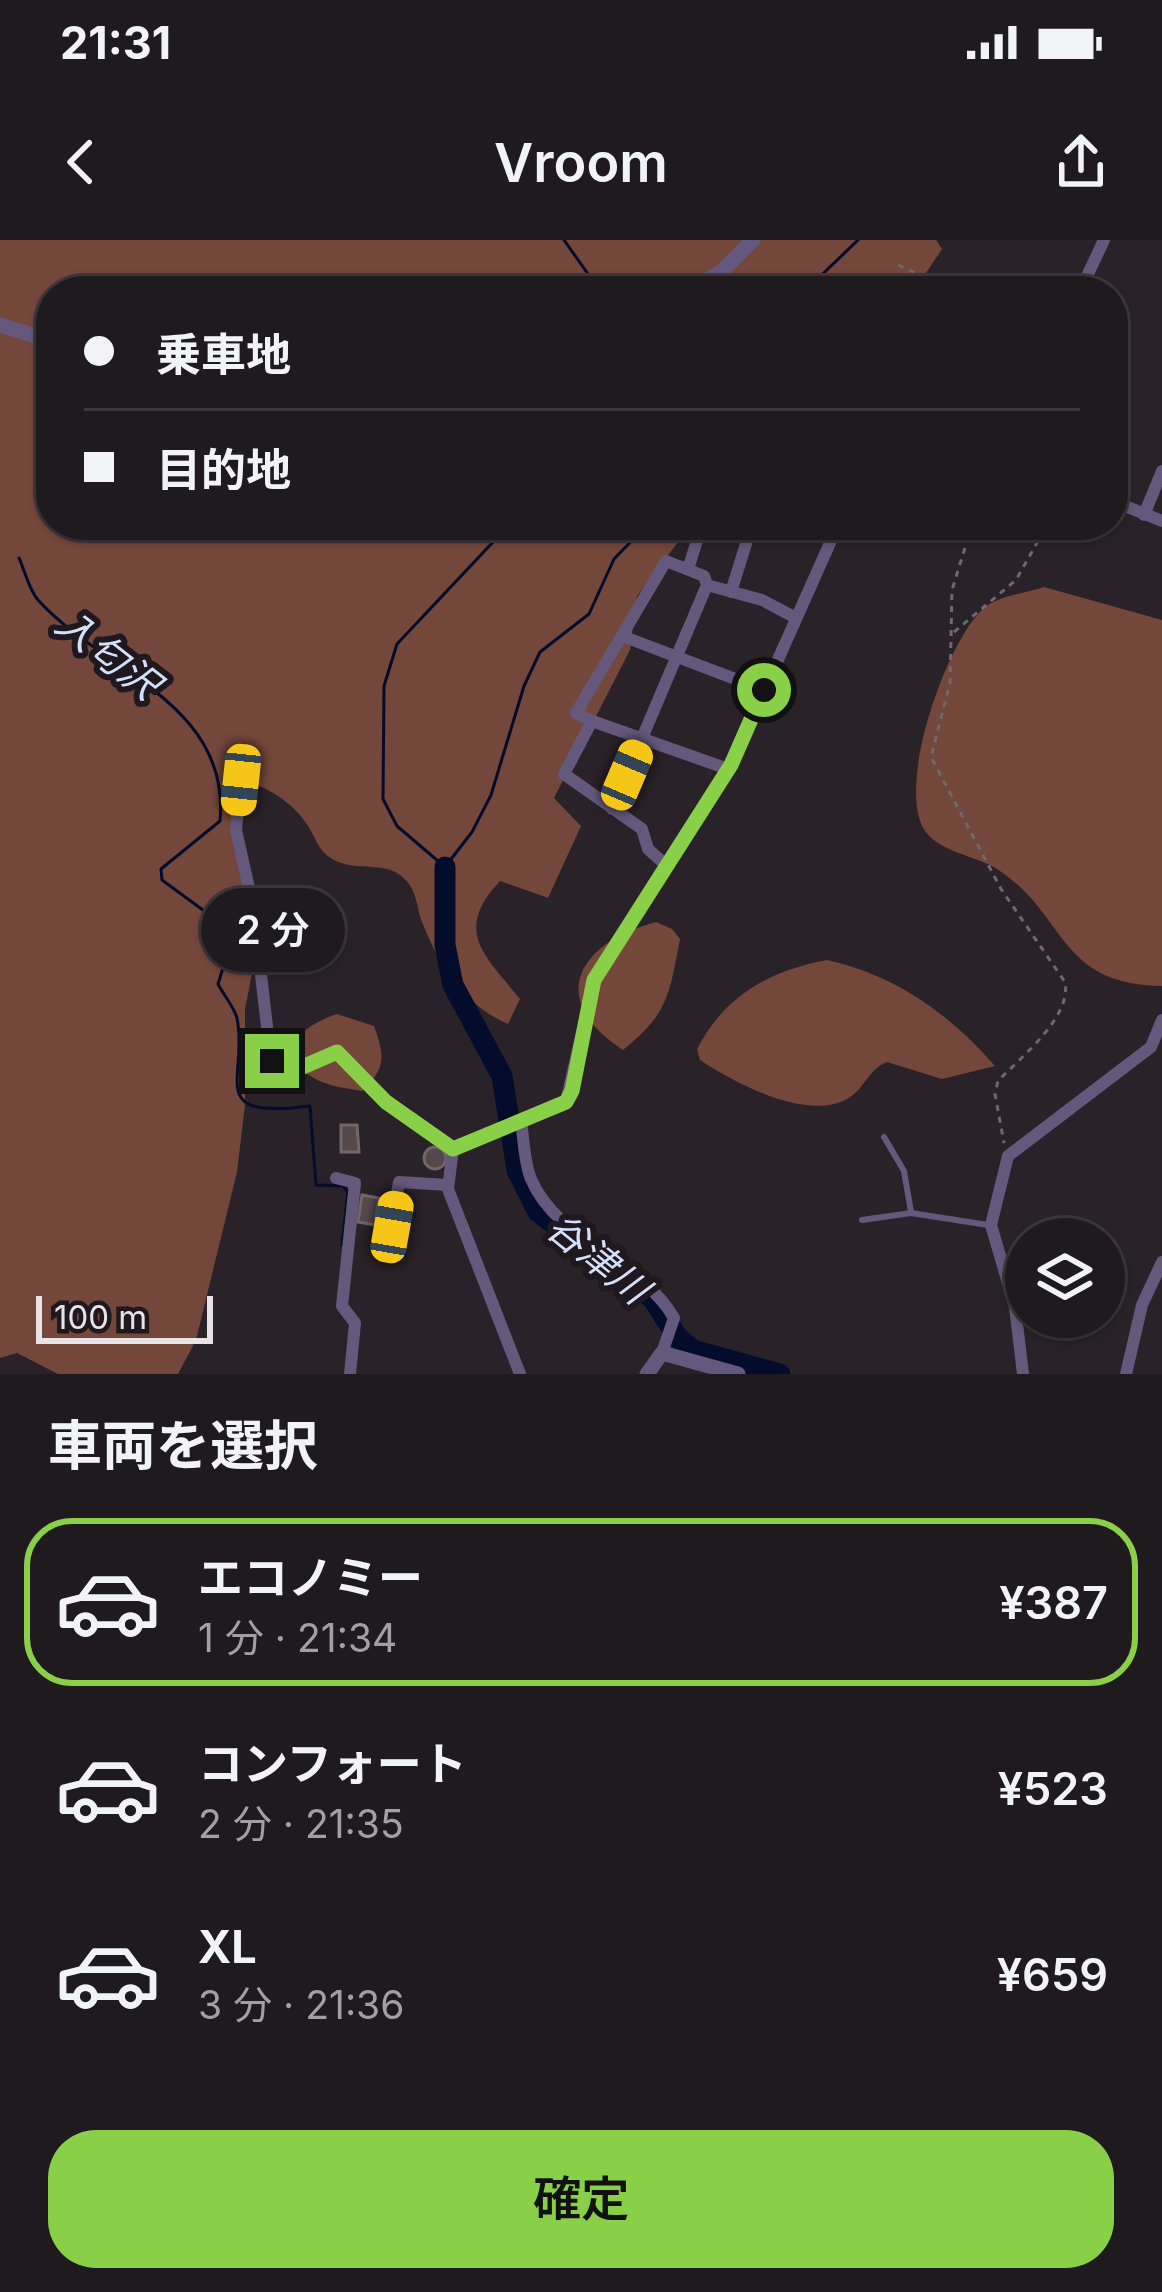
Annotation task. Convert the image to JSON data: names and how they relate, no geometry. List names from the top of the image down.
{
  "water": ["入匂沢", "谷津川"],
  "scale_bar": "100 m",
  "page": {
    "status": "21:31",
    "header": "Vroom",
    "banner": ["乗車地", "目的地"],
    "bubble": "2 分",
    "scale": "100 m",
    "heading": "車両を選択",
    "list": [
      {
        "name": "エコノミー",
        "note": "1 分 · 21:34",
        "value": "¥387"
      },
      {
        "name": "コンフォート",
        "note": "2 分 · 21:35",
        "value": "¥523"
      },
      {
        "name": "XL",
        "note": "3 分 · 21:36",
        "value": "¥659"
      }
    ],
    "buttons": "確定"
  }
}
